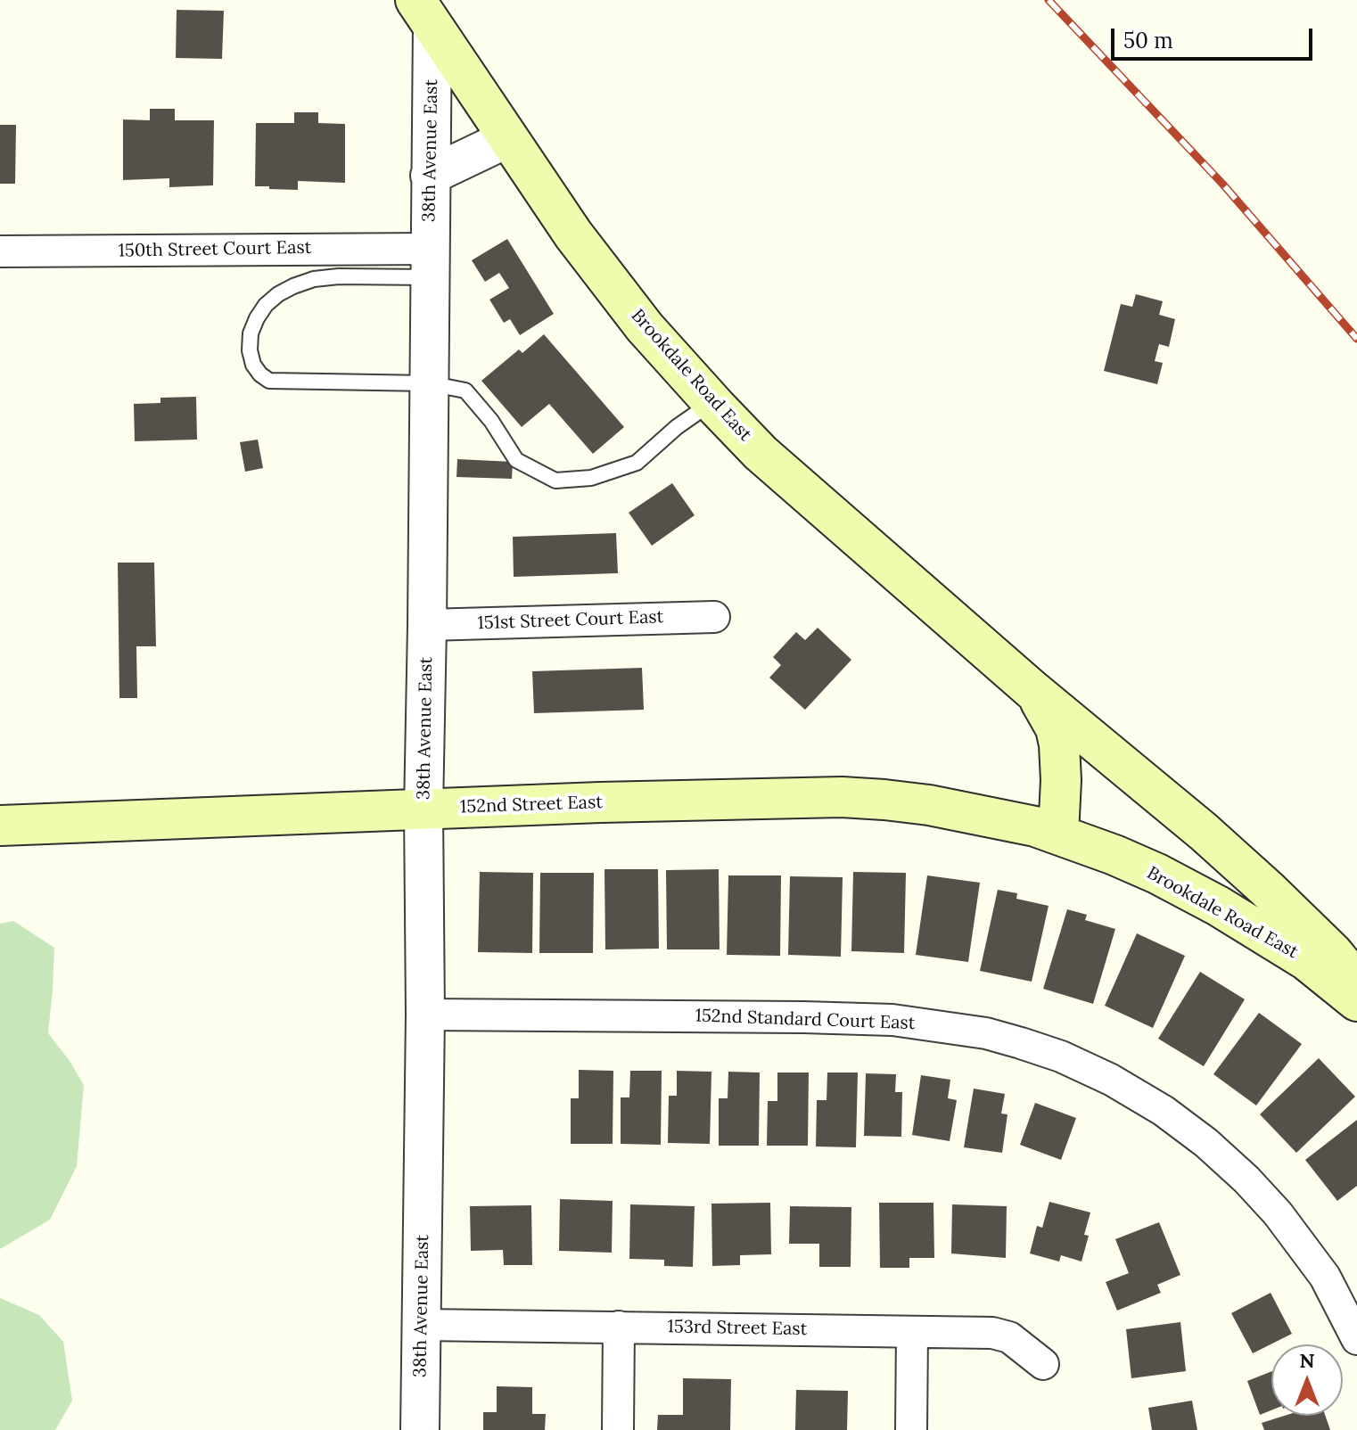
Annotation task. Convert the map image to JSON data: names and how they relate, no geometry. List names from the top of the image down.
{
  "streets": {
    "main road": ["Brookdale Road East", "152nd Street East"],
    "street": [
      "38th Avenue East",
      "150th Street Court East",
      "151st Street Court East",
      "152nd Standard Court East",
      "153rd Street East"
    ]
  },
  "crossings": [
    ["38th Avenue East", "150th Street Court East"],
    ["38th Avenue East", "Brookdale Road East"],
    ["38th Avenue East", "151st Street Court East"],
    ["38th Avenue East", "152nd Street East"],
    ["38th Avenue East", "152nd Standard Court East"],
    ["38th Avenue East", "153rd Street East"],
    ["Brookdale Road East", "152nd Street East"]
  ],
  "scale_bar": "50 m",
  "north": "top"
}
